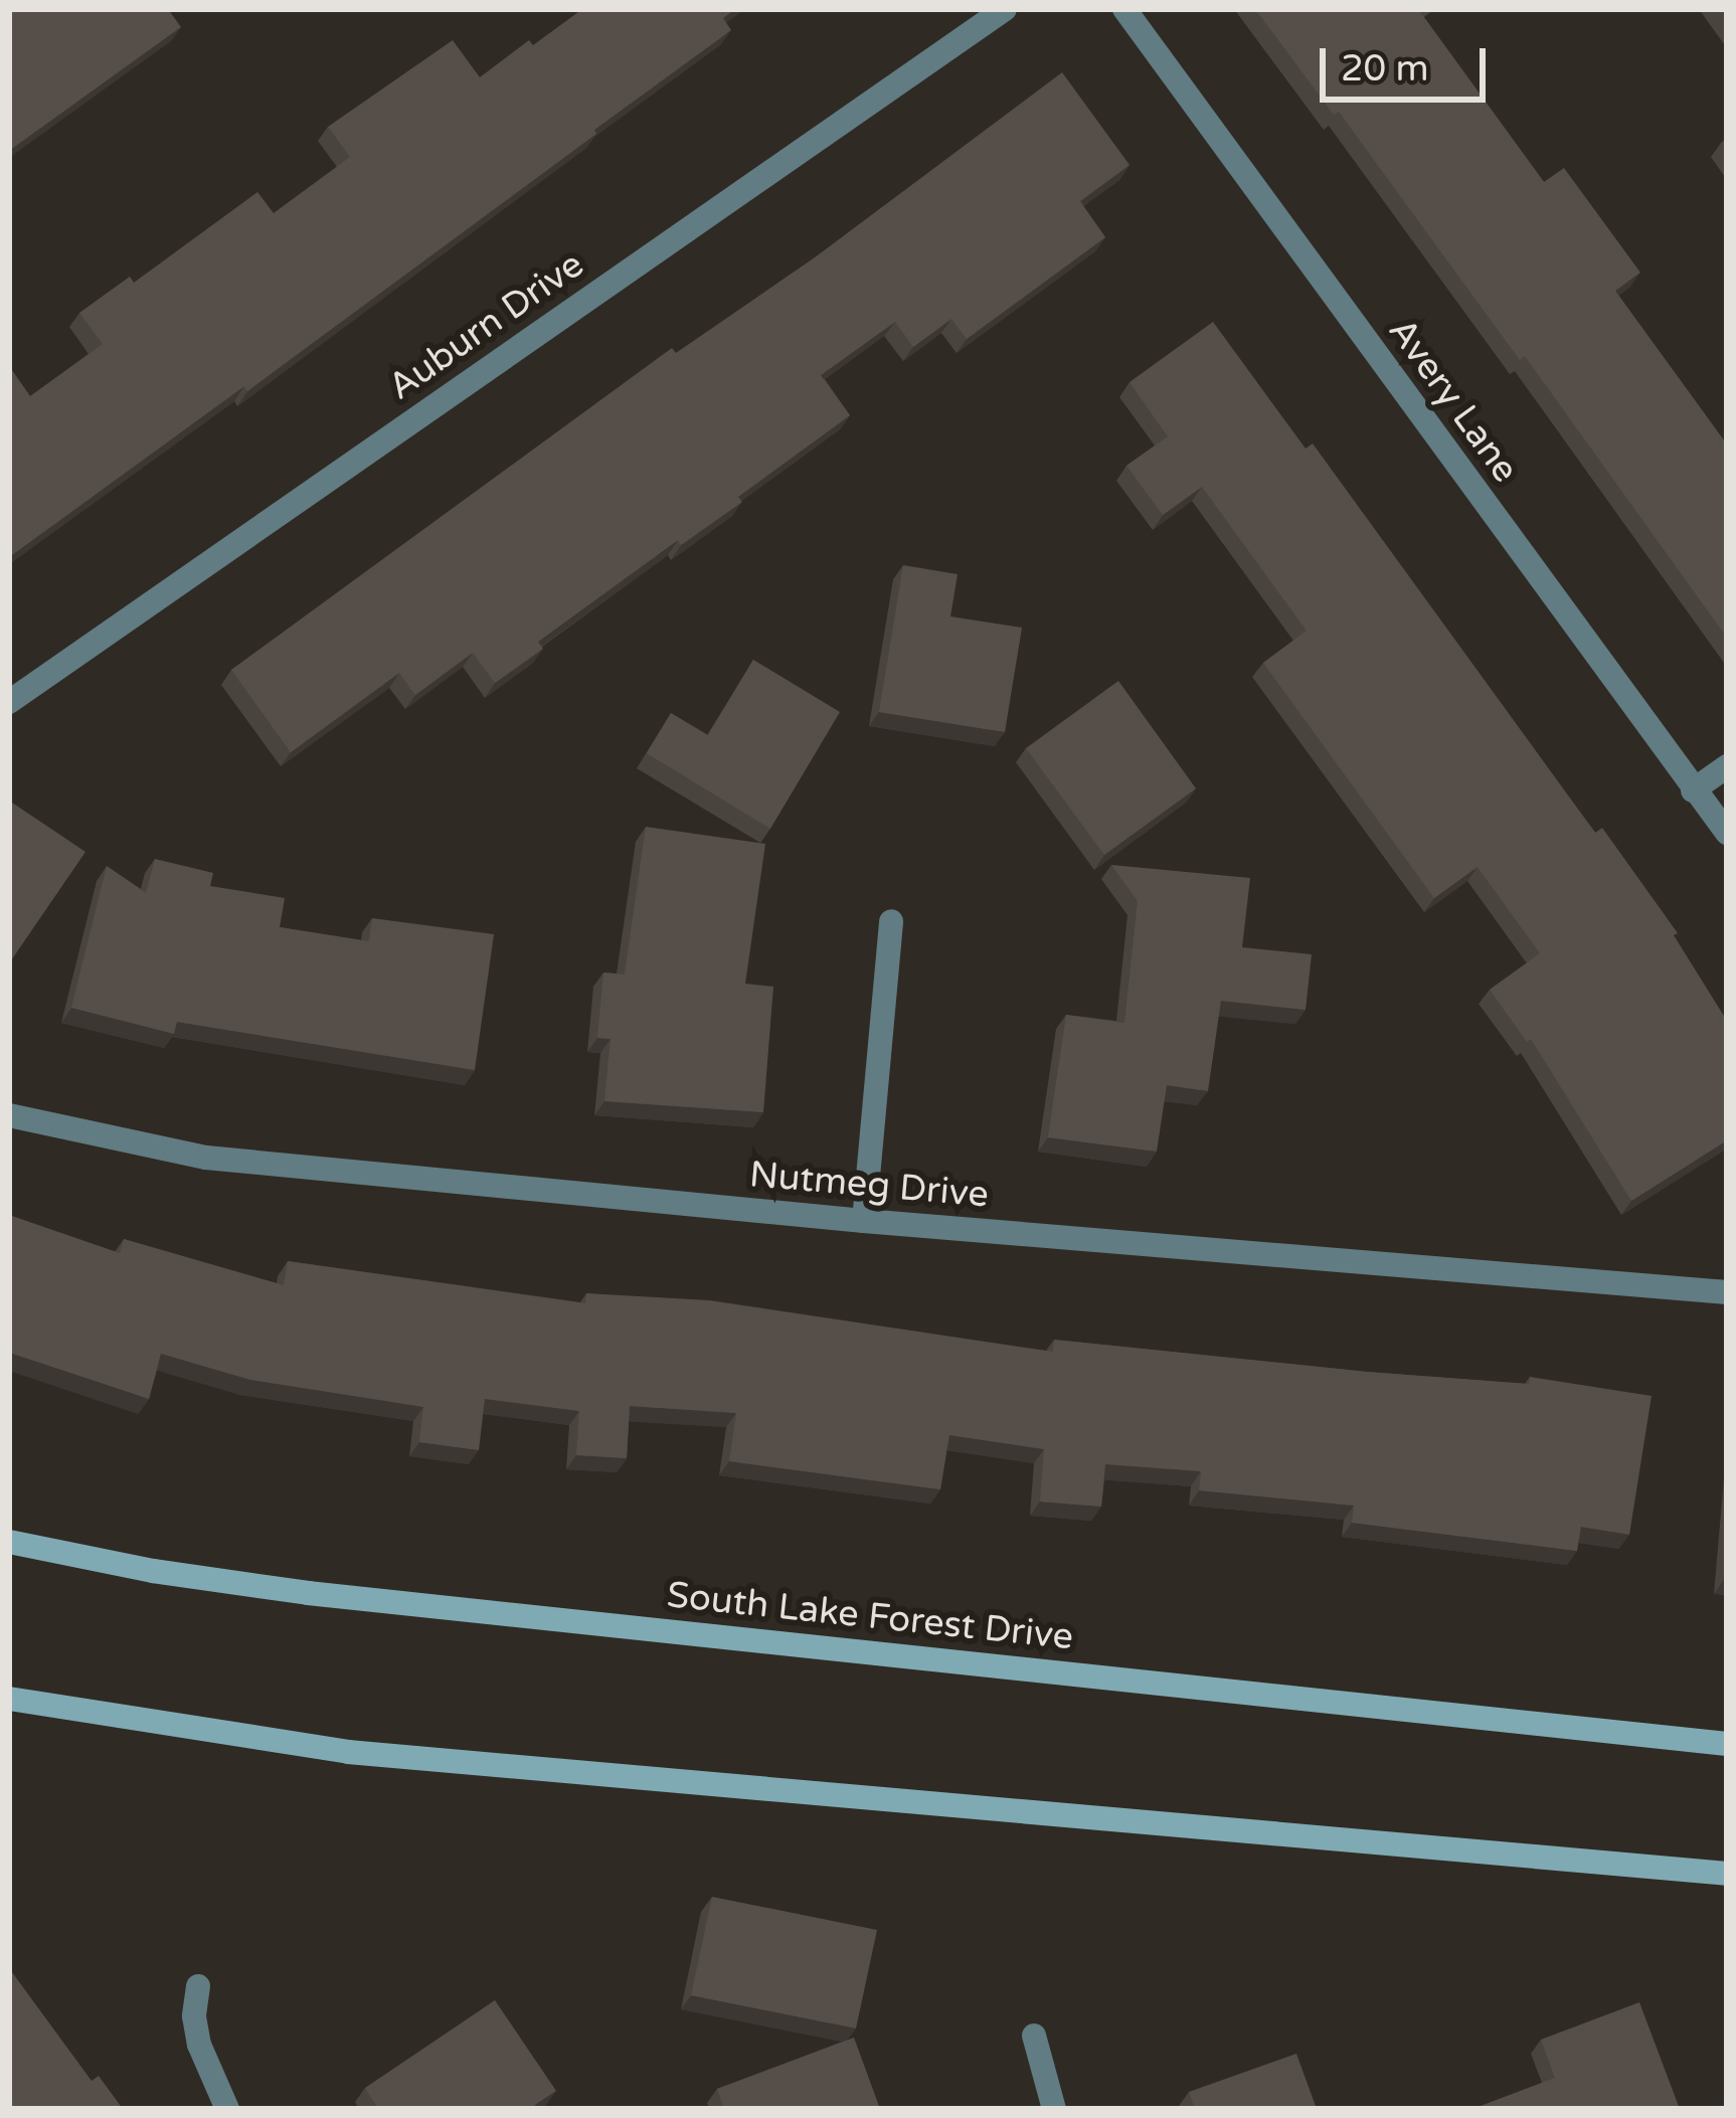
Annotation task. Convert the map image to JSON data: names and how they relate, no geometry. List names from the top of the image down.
{
  "streets": {
    "main road": ["South Lake Forest Drive"],
    "street": ["Auburn Drive", "Avery Lane", "Nutmeg Drive"]
  },
  "scale_bar": "20 m"
}
